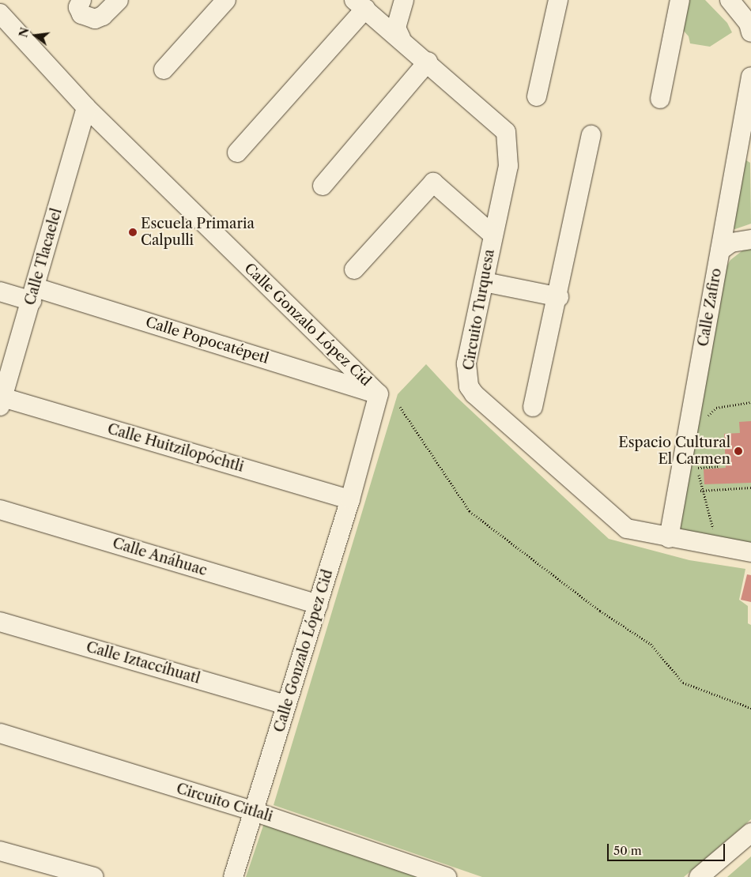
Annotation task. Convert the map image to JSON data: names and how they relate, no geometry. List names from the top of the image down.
{
  "streets": {
    "street": [
      "Calle Tlacaelel",
      "Calle Zafiro",
      "Circuito Turquesa",
      "Calle Gonzalo López Cid",
      "Calle Popocatépetl",
      "Calle Huitzilopóchtli",
      "Calle Anáhuac",
      "Calle Iztaccíhuatl",
      "Circuito Citlali"
    ]
  },
  "crossings": [
    ["Calle Tlacaelel", "Calle Gonzalo López Cid"],
    ["Calle Tlacaelel", "Calle Popocatépetl"],
    ["Calle Tlacaelel", "Calle Huitzilopóchtli"],
    ["Calle Zafiro", "Circuito Turquesa"],
    ["Calle Gonzalo López Cid", "Calle Popocatépetl"],
    ["Calle Gonzalo López Cid", "Calle Huitzilopóchtli"],
    ["Calle Gonzalo López Cid", "Calle Anáhuac"],
    ["Calle Gonzalo López Cid", "Calle Iztaccíhuatl"],
    ["Calle Gonzalo López Cid", "Circuito Citlali"]
  ],
  "places": ["Escuela Primaria Calpulli", "Espacio Cultural El Carmen"],
  "scale_bar": "50 m",
  "north": "left"
}
